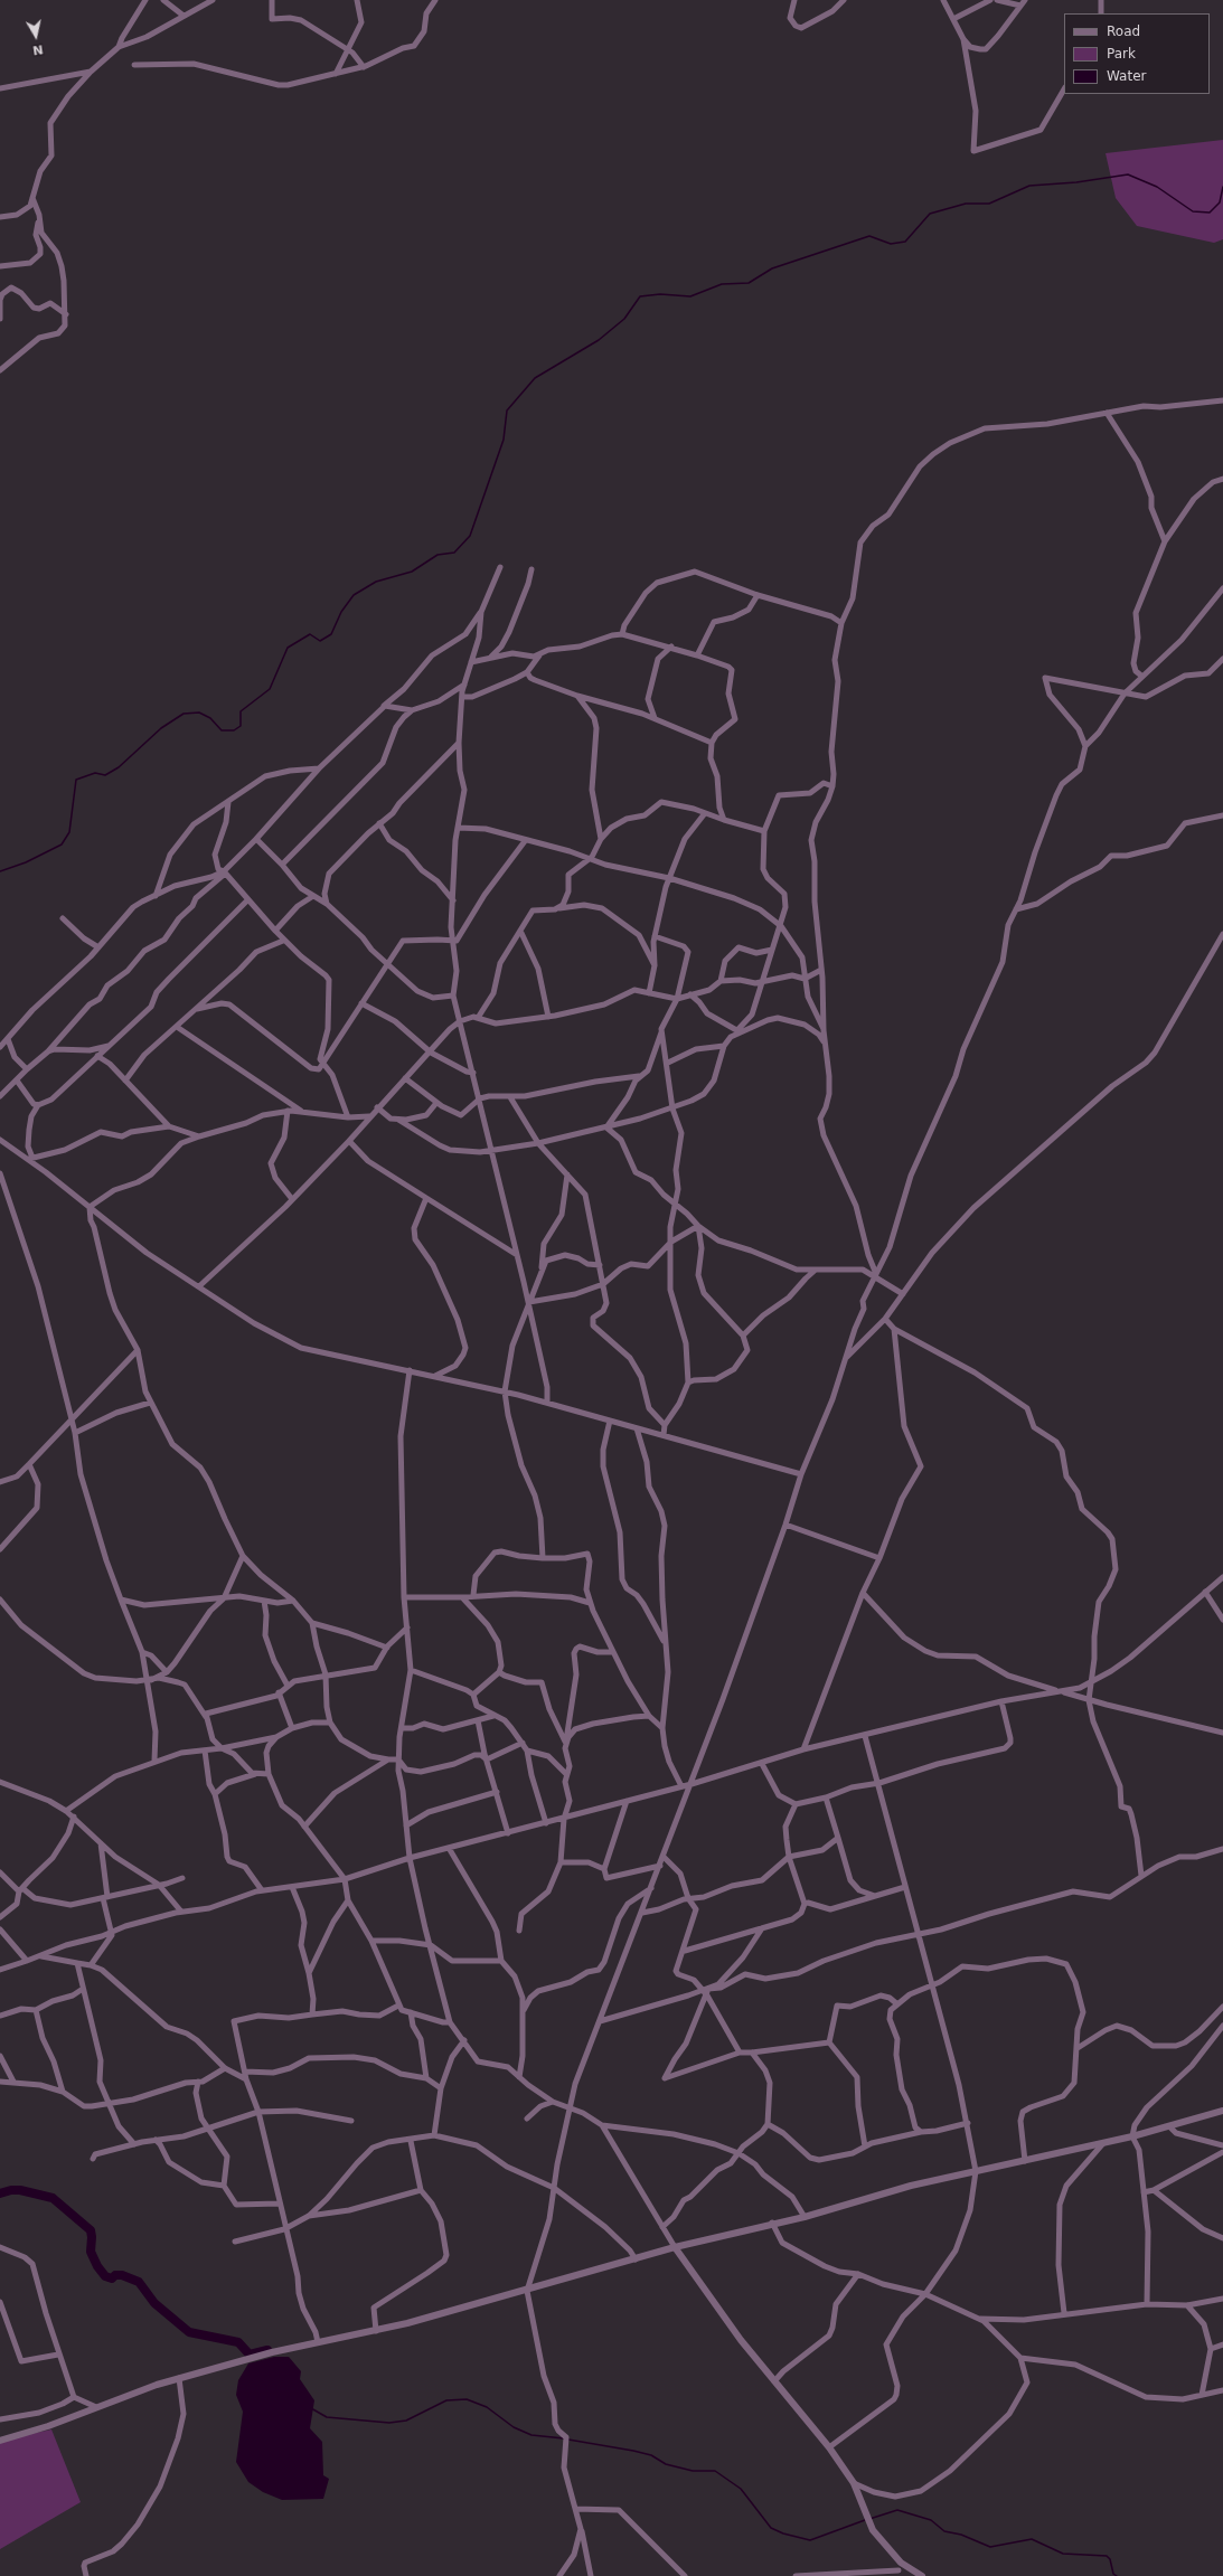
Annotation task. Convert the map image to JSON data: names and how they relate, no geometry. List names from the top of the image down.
{
  "legend": ["Road", "Park", "Water"],
  "north": "bottom"
}
